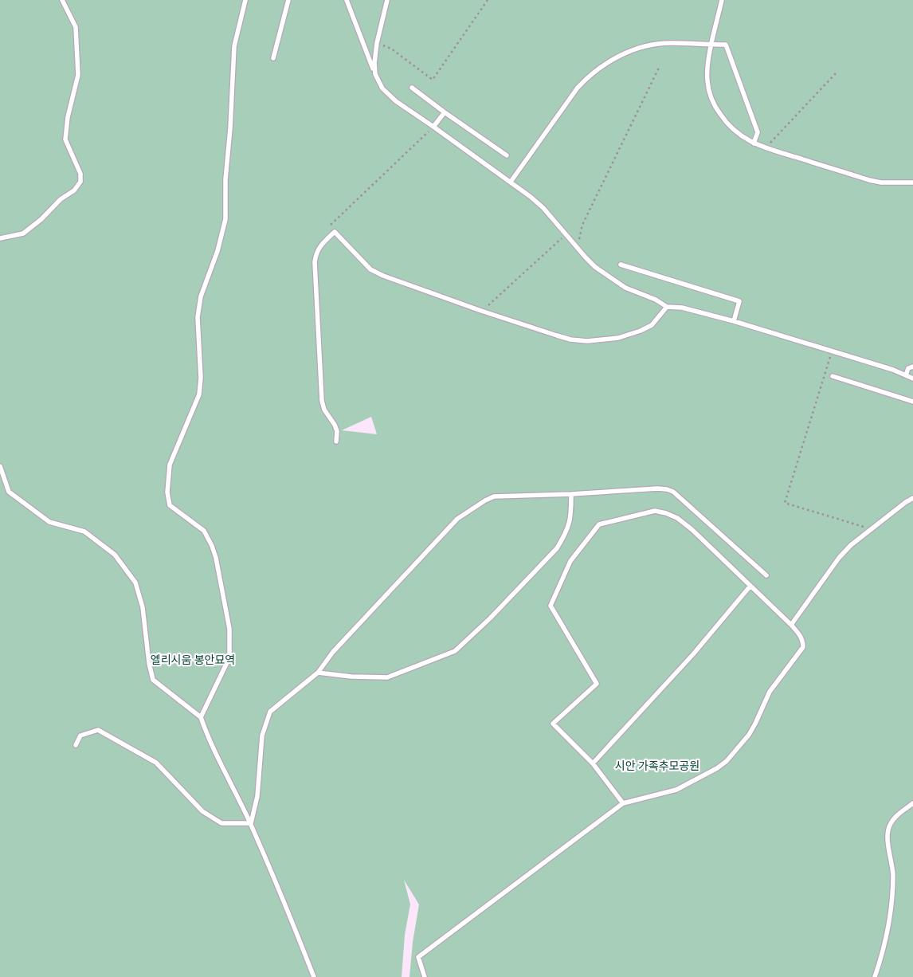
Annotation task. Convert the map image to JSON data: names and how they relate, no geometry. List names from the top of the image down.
{
  "parks": ["엘리시움 봉안묘역", "시안 가족추모공원"]
}
